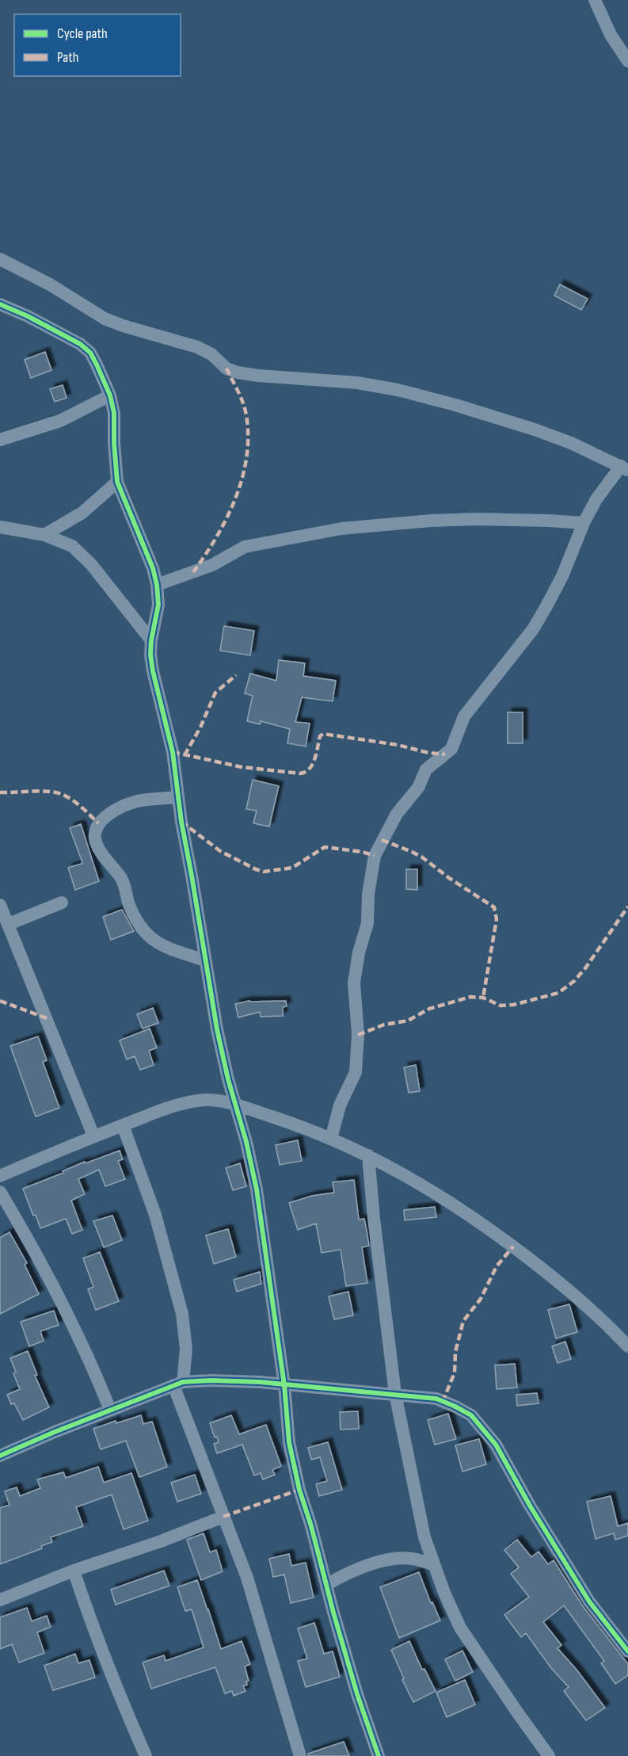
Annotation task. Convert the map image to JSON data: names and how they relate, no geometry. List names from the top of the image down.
{
  "legend": ["Cycle path", "Path"]
}
